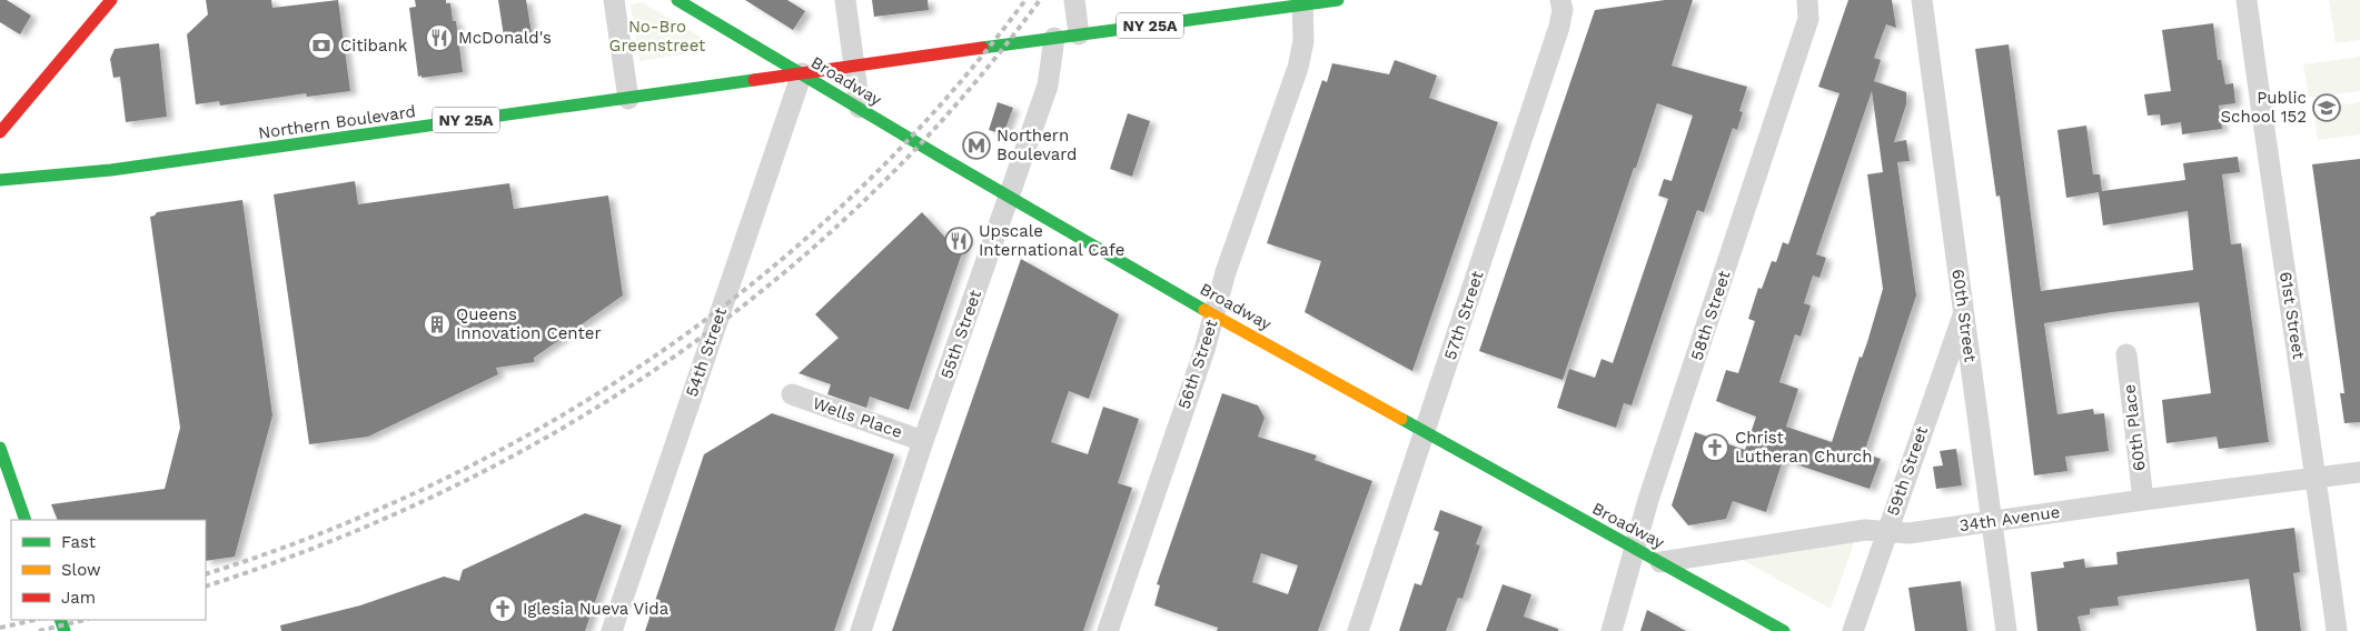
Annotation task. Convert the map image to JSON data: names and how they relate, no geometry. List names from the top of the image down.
{
  "streets": {
    "main road": ["NY 25A", "Broadway", "Northern Boulevard"],
    "street": [
      "57th Street",
      "58th Street",
      "60th Street",
      "61st Street",
      "55th Street",
      "54th Street",
      "56th Street",
      "Wells Place",
      "60th Place",
      "59th Street",
      "34th Avenue"
    ]
  },
  "crossings": [
    ["Broadway", "Northern Boulevard"],
    ["Broadway", "57th Street"],
    ["Broadway", "58th Street"],
    ["Broadway", "55th Street"],
    ["Broadway", "54th Street"],
    ["Broadway", "56th Street"],
    ["Broadway", "34th Avenue"],
    ["Northern Boulevard", "55th Street"],
    ["Northern Boulevard", "54th Street"],
    ["Northern Boulevard", "56th Street"],
    ["60th Street", "59th Street"],
    ["60th Street", "34th Avenue"],
    ["61st Street", "34th Avenue"],
    ["55th Street", "Wells Place"],
    ["60th Place", "34th Avenue"],
    ["59th Street", "34th Avenue"]
  ],
  "parks": ["No-Bro Greenstreet"],
  "places": {
    "restaurant": ["McDonald's", "Upscale International Cafe"],
    "bank": ["Citibank"],
    "school or university": ["Public School 152"],
    "metro station": ["Northern Boulevard"],
    "building": ["Queens Innovation Center"],
    "church": ["Christ Lutheran Church", "Iglesia Nueva Vida"]
  },
  "legend": ["Fast", "Slow", "Jam"]
}
